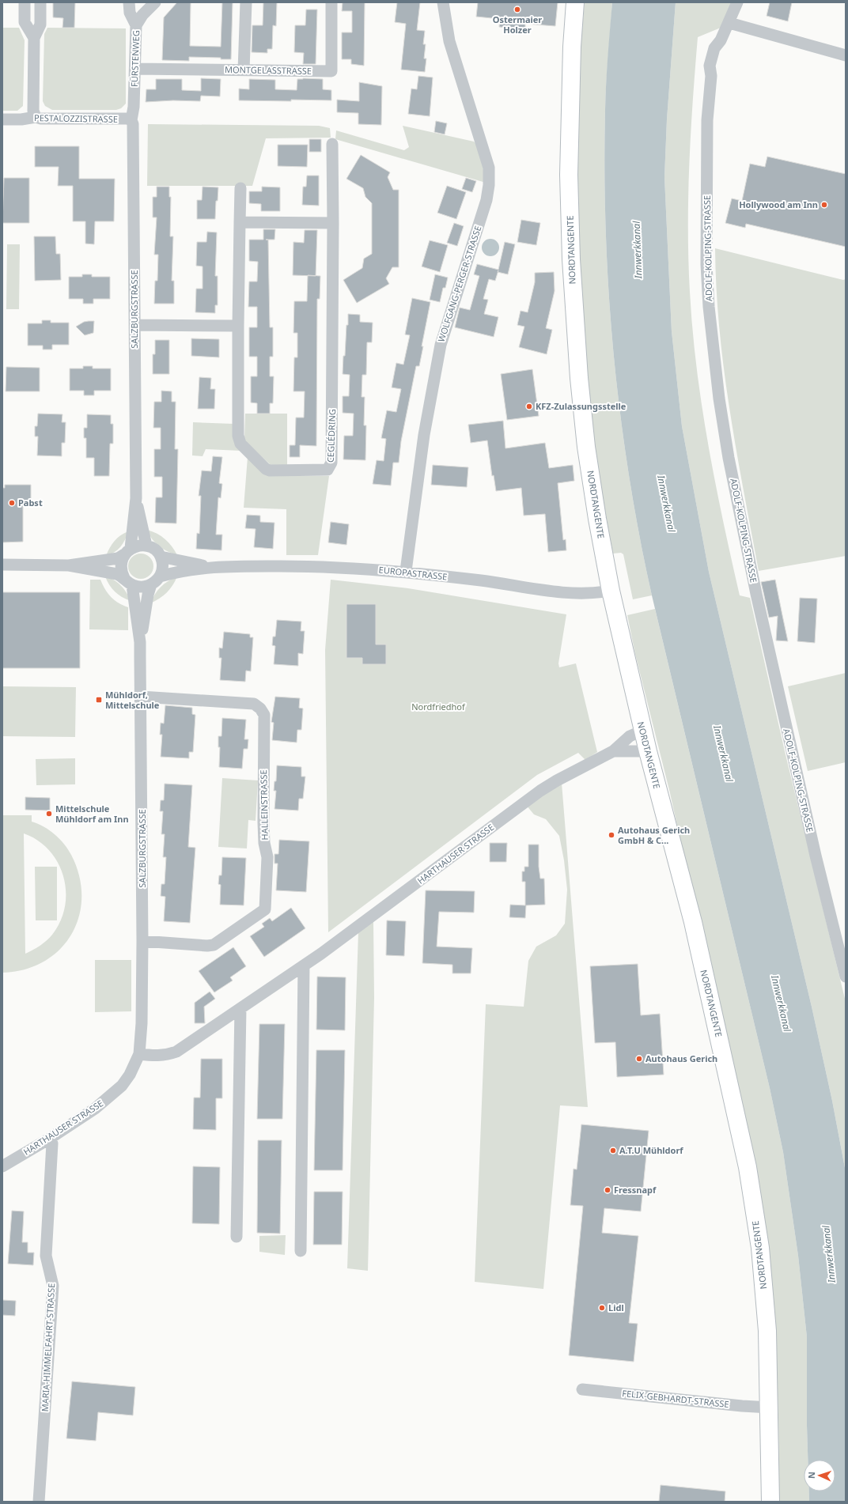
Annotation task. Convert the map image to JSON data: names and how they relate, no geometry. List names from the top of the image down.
{
  "streets": {
    "main road": ["NORDTANGENTE"],
    "street": [
      "FÜRSTENWEG",
      "MONTGELASSTRASSE",
      "PESTALOZZISTRASSE",
      "ADOLF-KOLPING-STRASSE",
      "WOLFGANG-PERGER-STRASSE",
      "SALZBURGSTRASSE",
      "CEGLÉDRING",
      "EUROPASTRASSE",
      "HALLEINSTRASSE",
      "HARTHAUSER STRASSE",
      "MARIA-HIMMELFAHRT-STRASSE",
      "FELIX-GEBHARDT-STRASSE"
    ]
  },
  "crossings": [
    ["FÜRSTENWEG", "MONTGELASSTRASSE"],
    ["FÜRSTENWEG", "PESTALOZZISTRASSE"],
    ["FÜRSTENWEG", "SALZBURGSTRASSE"],
    ["PESTALOZZISTRASSE", "SALZBURGSTRASSE"],
    ["NORDTANGENTE", "EUROPASTRASSE"],
    ["NORDTANGENTE", "HARTHAUSER STRASSE"],
    ["NORDTANGENTE", "FELIX-GEBHARDT-STRASSE"],
    ["WOLFGANG-PERGER-STRASSE", "EUROPASTRASSE"],
    ["SALZBURGSTRASSE", "EUROPASTRASSE"],
    ["SALZBURGSTRASSE", "HALLEINSTRASSE"],
    ["SALZBURGSTRASSE", "HARTHAUSER STRASSE"],
    ["HARTHAUSER STRASSE", "MARIA-HIMMELFAHRT-STRASSE"]
  ],
  "water": ["Innwerkkanal"],
  "parks": ["Nordfriedhof"],
  "places": {
    "other": [
      "Ostermaier Holzer",
      "Hollywood am Inn",
      "KFZ-Zulassungsstelle",
      "Pabst",
      "Mittelschule Mühldorf am Inn",
      "Autohaus Gerich GmbH & C...",
      "Autohaus Gerich",
      "A.T.U Mühldorf",
      "Fressnapf",
      "Lidl"
    ],
    "transit": ["Mühldorf, Mittelschule"]
  },
  "north": "left"
}
